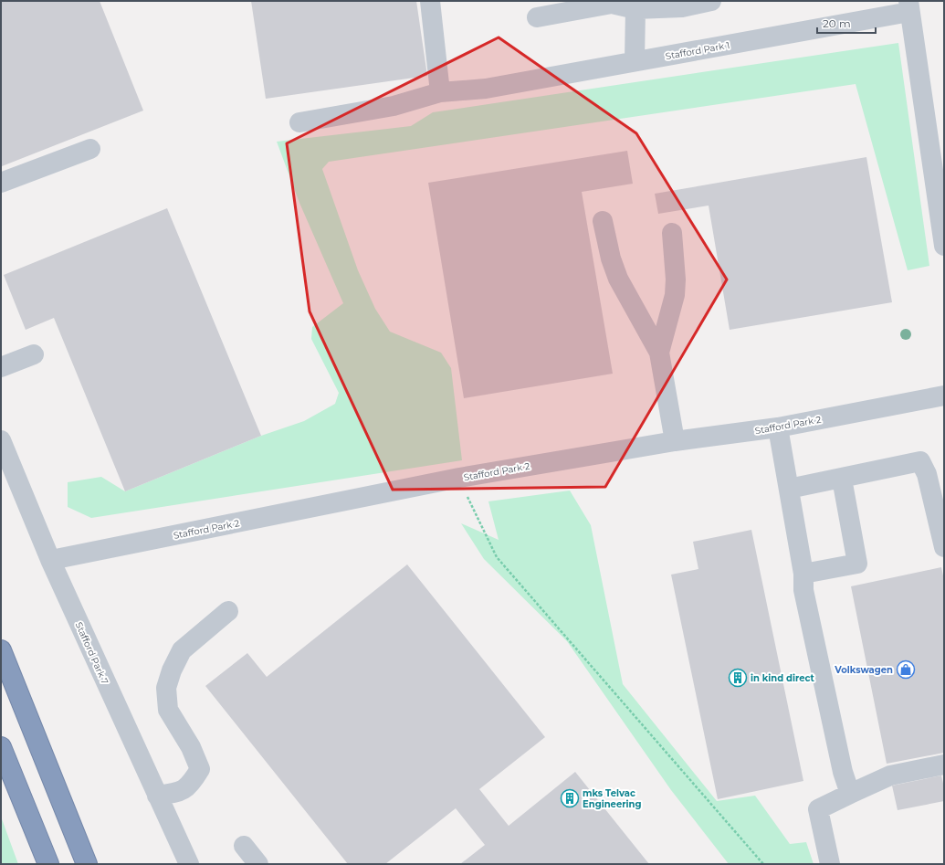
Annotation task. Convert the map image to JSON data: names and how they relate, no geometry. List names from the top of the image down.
{
  "streets": {
    "street": ["Stafford Park 1", "Stafford Park 2", "Stafford Park 7"]
  },
  "crossings": [
    ["Stafford Park 2", "Stafford Park 7"]
  ],
  "places": {
    "shop": ["Volkswagen"],
    "building": ["in kind direct", "mks Telvac Engineering"]
  },
  "scale_bar": "20 m"
}
